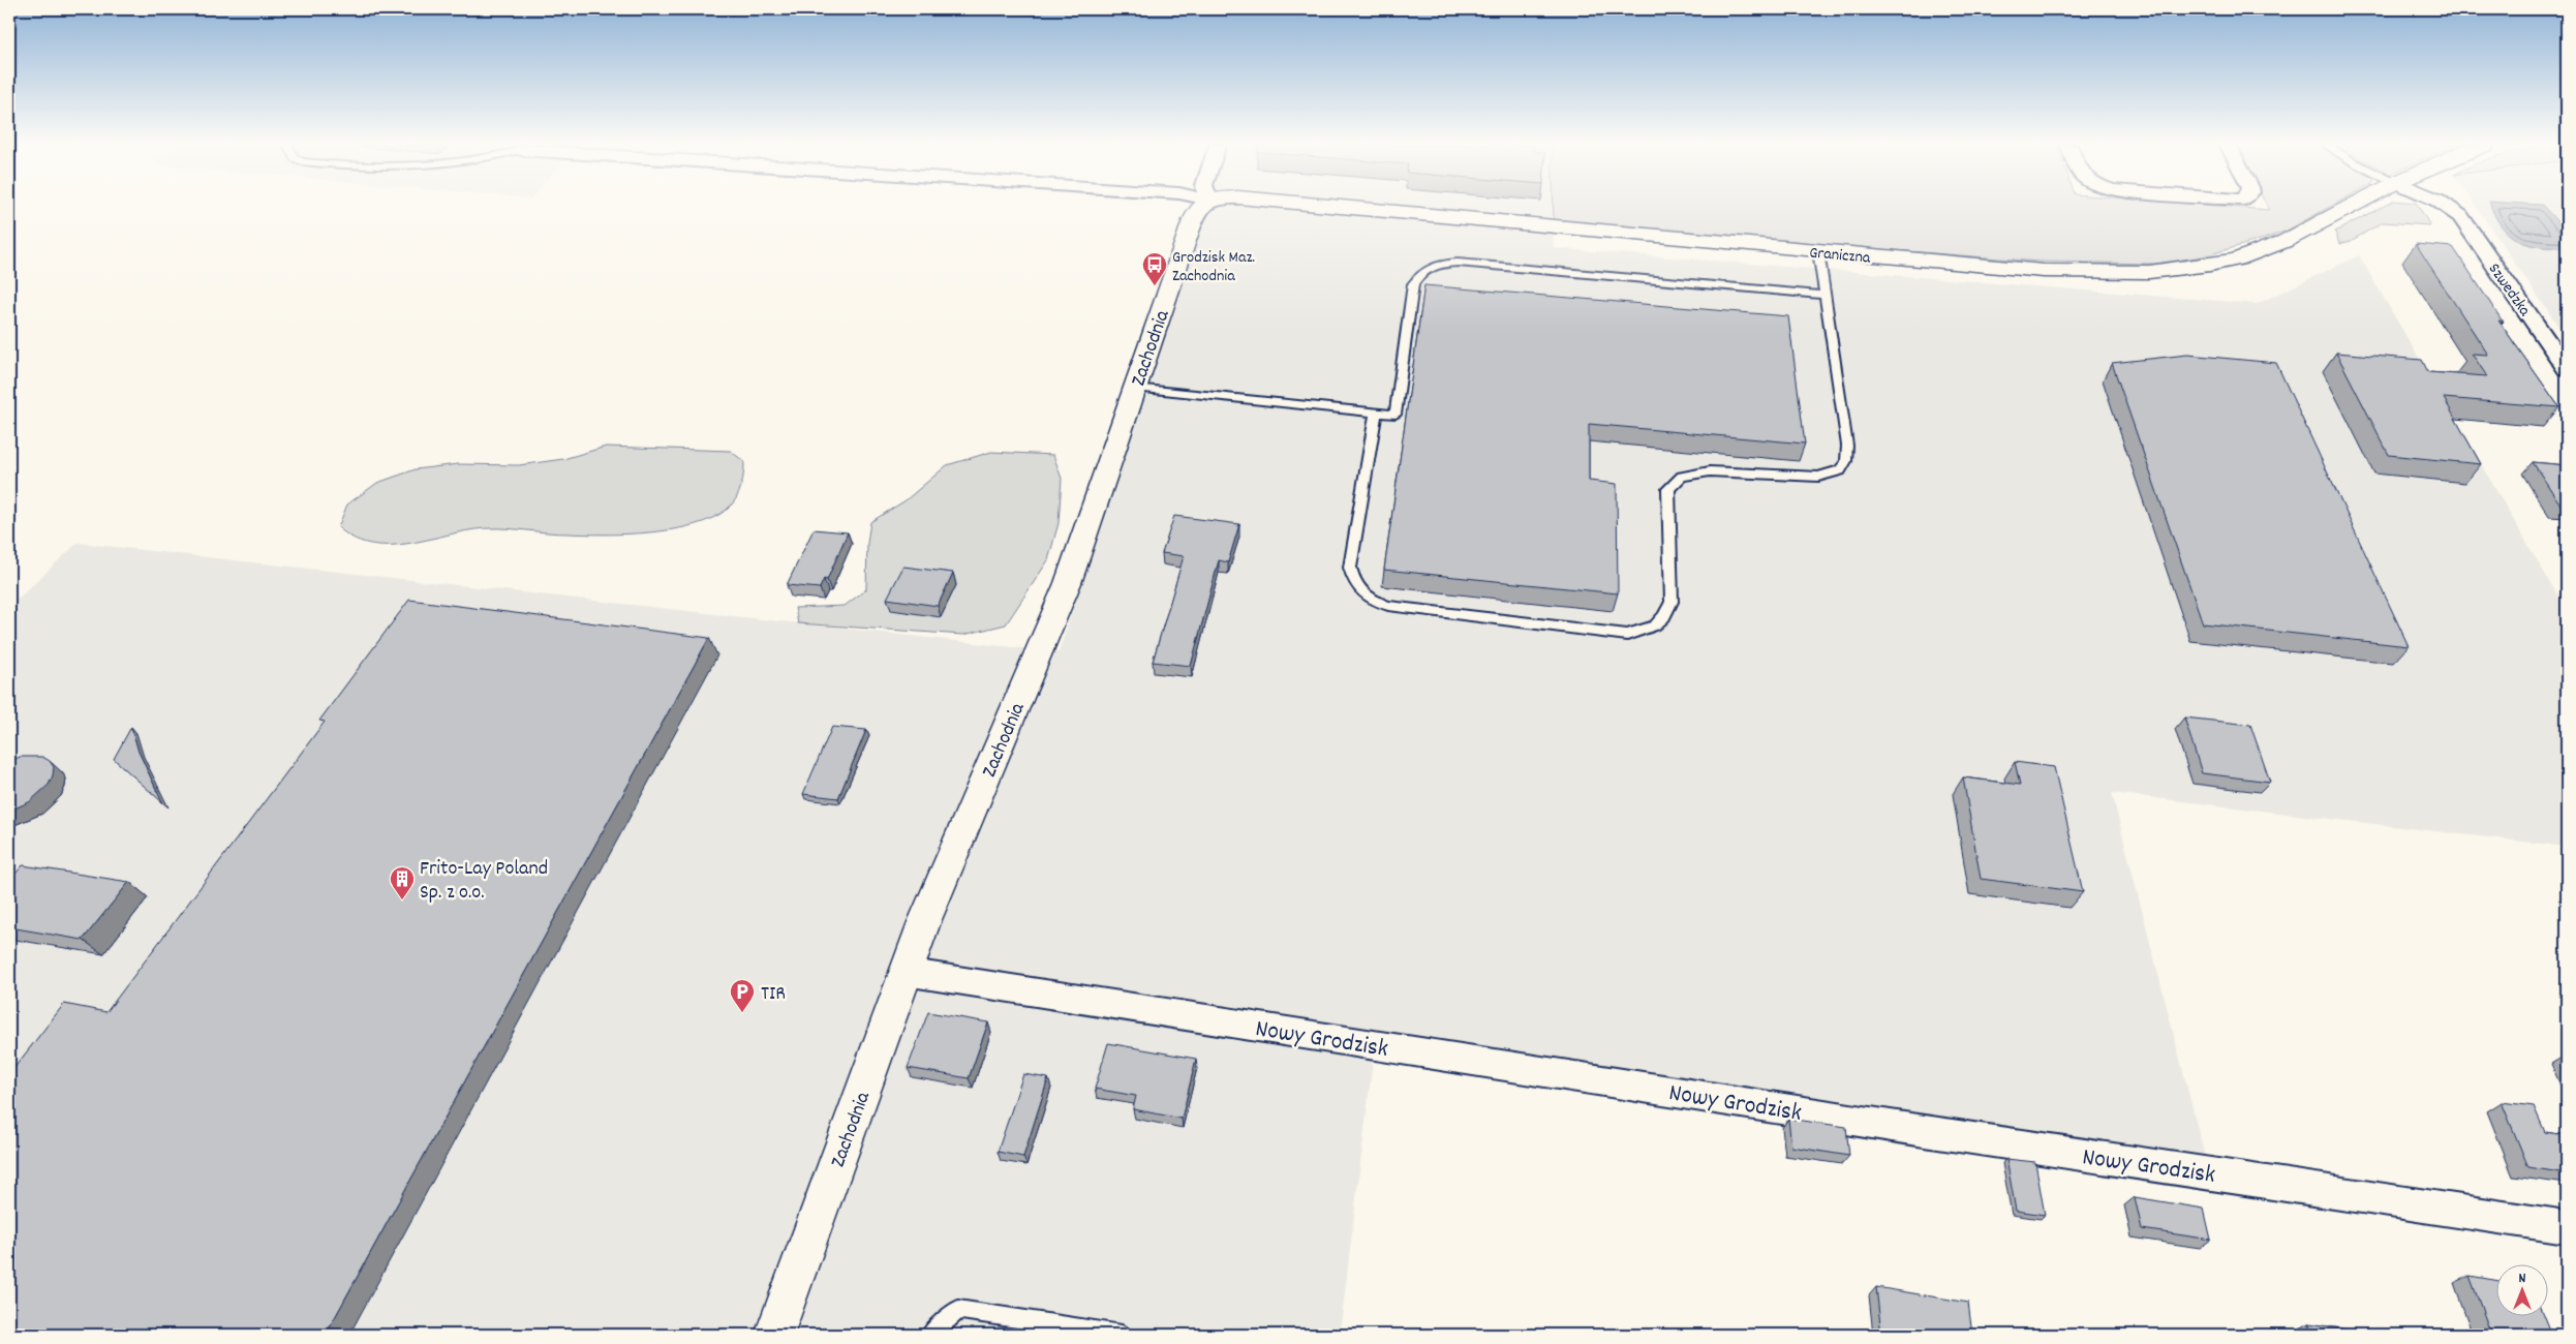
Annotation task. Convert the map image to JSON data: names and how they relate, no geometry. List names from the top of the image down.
{
  "streets": {
    "street": [
      "Graniczna",
      "Szwedzka",
      "Zachodnia",
      "Nowy Grodzisk"
    ]
  },
  "crossings": [
    ["Zachodnia", "Nowy Grodzisk"]
  ],
  "places": {
    "bus stop": ["Grodzisk Maz. Zachodnia"],
    "building": ["Frito-Lay Poland Sp. z o.o."],
    "parking": ["TIR"]
  },
  "north": "top"
}
